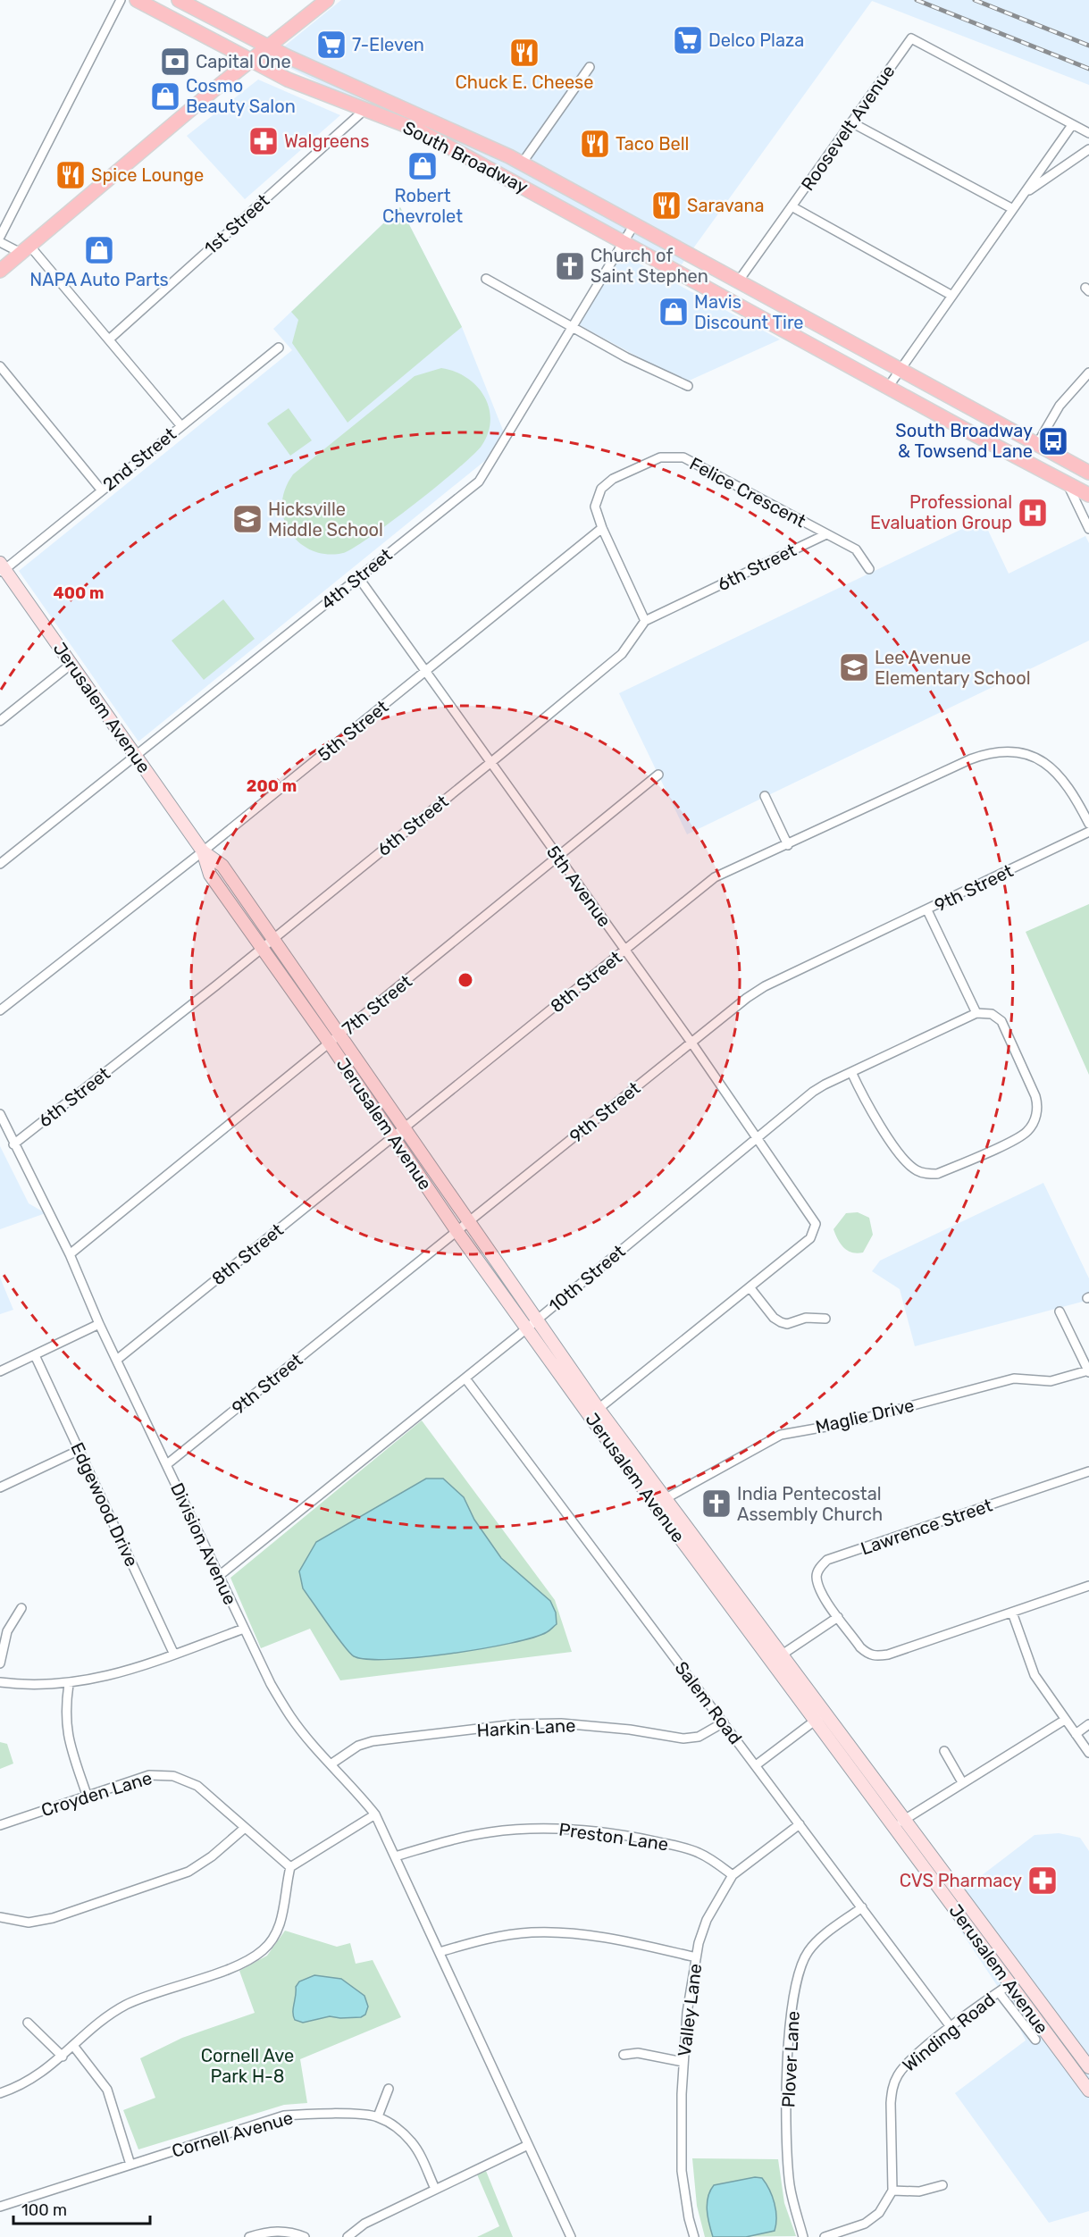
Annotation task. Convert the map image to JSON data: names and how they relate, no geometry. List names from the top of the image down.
{
  "streets": {
    "main road": ["South Broadway", "Jerusalem Avenue"],
    "street": [
      "Roosevelt Avenue",
      "1st Street",
      "2nd Street",
      "Felice Crescent",
      "6th Street",
      "4th Street",
      "5th Street",
      "5th Avenue",
      "9th Street",
      "8th Street",
      "7th Street",
      "10th Street",
      "Maglie Drive",
      "Edgewood Drive",
      "Lawrence Street",
      "Division Avenue",
      "Salem Road",
      "Harkin Lane",
      "Croyden Lane",
      "Preston Lane",
      "Valley Lane",
      "Winding Road",
      "Plover Lane",
      "Cornell Avenue"
    ]
  },
  "crossings": [
    ["Roosevelt Avenue", "South Broadway"],
    ["South Broadway", "1st Street"],
    ["South Broadway", "4th Street"],
    ["2nd Street", "Jerusalem Avenue"],
    ["Felice Crescent", "6th Street"],
    ["Felice Crescent", "5th Street"],
    ["6th Street", "Jerusalem Avenue"],
    ["6th Street", "5th Avenue"],
    ["6th Street", "Division Avenue"],
    ["4th Street", "Jerusalem Avenue"],
    ["4th Street", "5th Avenue"],
    ["Jerusalem Avenue", "5th Street"],
    ["Jerusalem Avenue", "9th Street"],
    ["Jerusalem Avenue", "8th Street"],
    ["Jerusalem Avenue", "7th Street"],
    ["Jerusalem Avenue", "10th Street"],
    ["Jerusalem Avenue", "Maglie Drive"],
    ["Jerusalem Avenue", "Winding Road"],
    ["5th Street", "5th Avenue"],
    ["5th Avenue", "9th Street"],
    ["5th Avenue", "8th Street"],
    ["5th Avenue", "7th Street"],
    ["5th Avenue", "10th Street"],
    ["9th Street", "Division Avenue"],
    ["8th Street", "Division Avenue"],
    ["7th Street", "Division Avenue"],
    ["10th Street", "Division Avenue"],
    ["10th Street", "Salem Road"],
    ["Division Avenue", "Harkin Lane"],
    ["Division Avenue", "Preston Lane"],
    ["Salem Road", "Harkin Lane"],
    ["Salem Road", "Valley Lane"],
    ["Salem Road", "Winding Road"],
    ["Salem Road", "Plover Lane"],
    ["Preston Lane", "Valley Lane"]
  ],
  "parks": ["Cornell Ave Park H-8"],
  "places": {
    "supermarket": ["Delco Plaza", "7-Eleven"],
    "restaurant": [
      "Chuck E. Cheese",
      "Taco Bell",
      "Spice Lounge",
      "Saravana"
    ],
    "bank": ["Capital One"],
    "shop": [
      "Cosmo Beauty Salon",
      "Robert Chevrolet",
      "NAPA Auto Parts",
      "Mavis Discount Tire"
    ],
    "pharmacy": ["Walgreens", "CVS Pharmacy"],
    "church": ["Church of Saint Stephen", "India Pentecostal Assembly Church"],
    "bus stop": ["South Broadway & Towsend Lane"],
    "hospital": ["Professional Evaluation Group"],
    "school or university": ["Hicksville Middle School", "Lee Avenue Elementary School"]
  },
  "scale_bar": "100 m",
  "rings": ["400 m", "200 m"]
}
